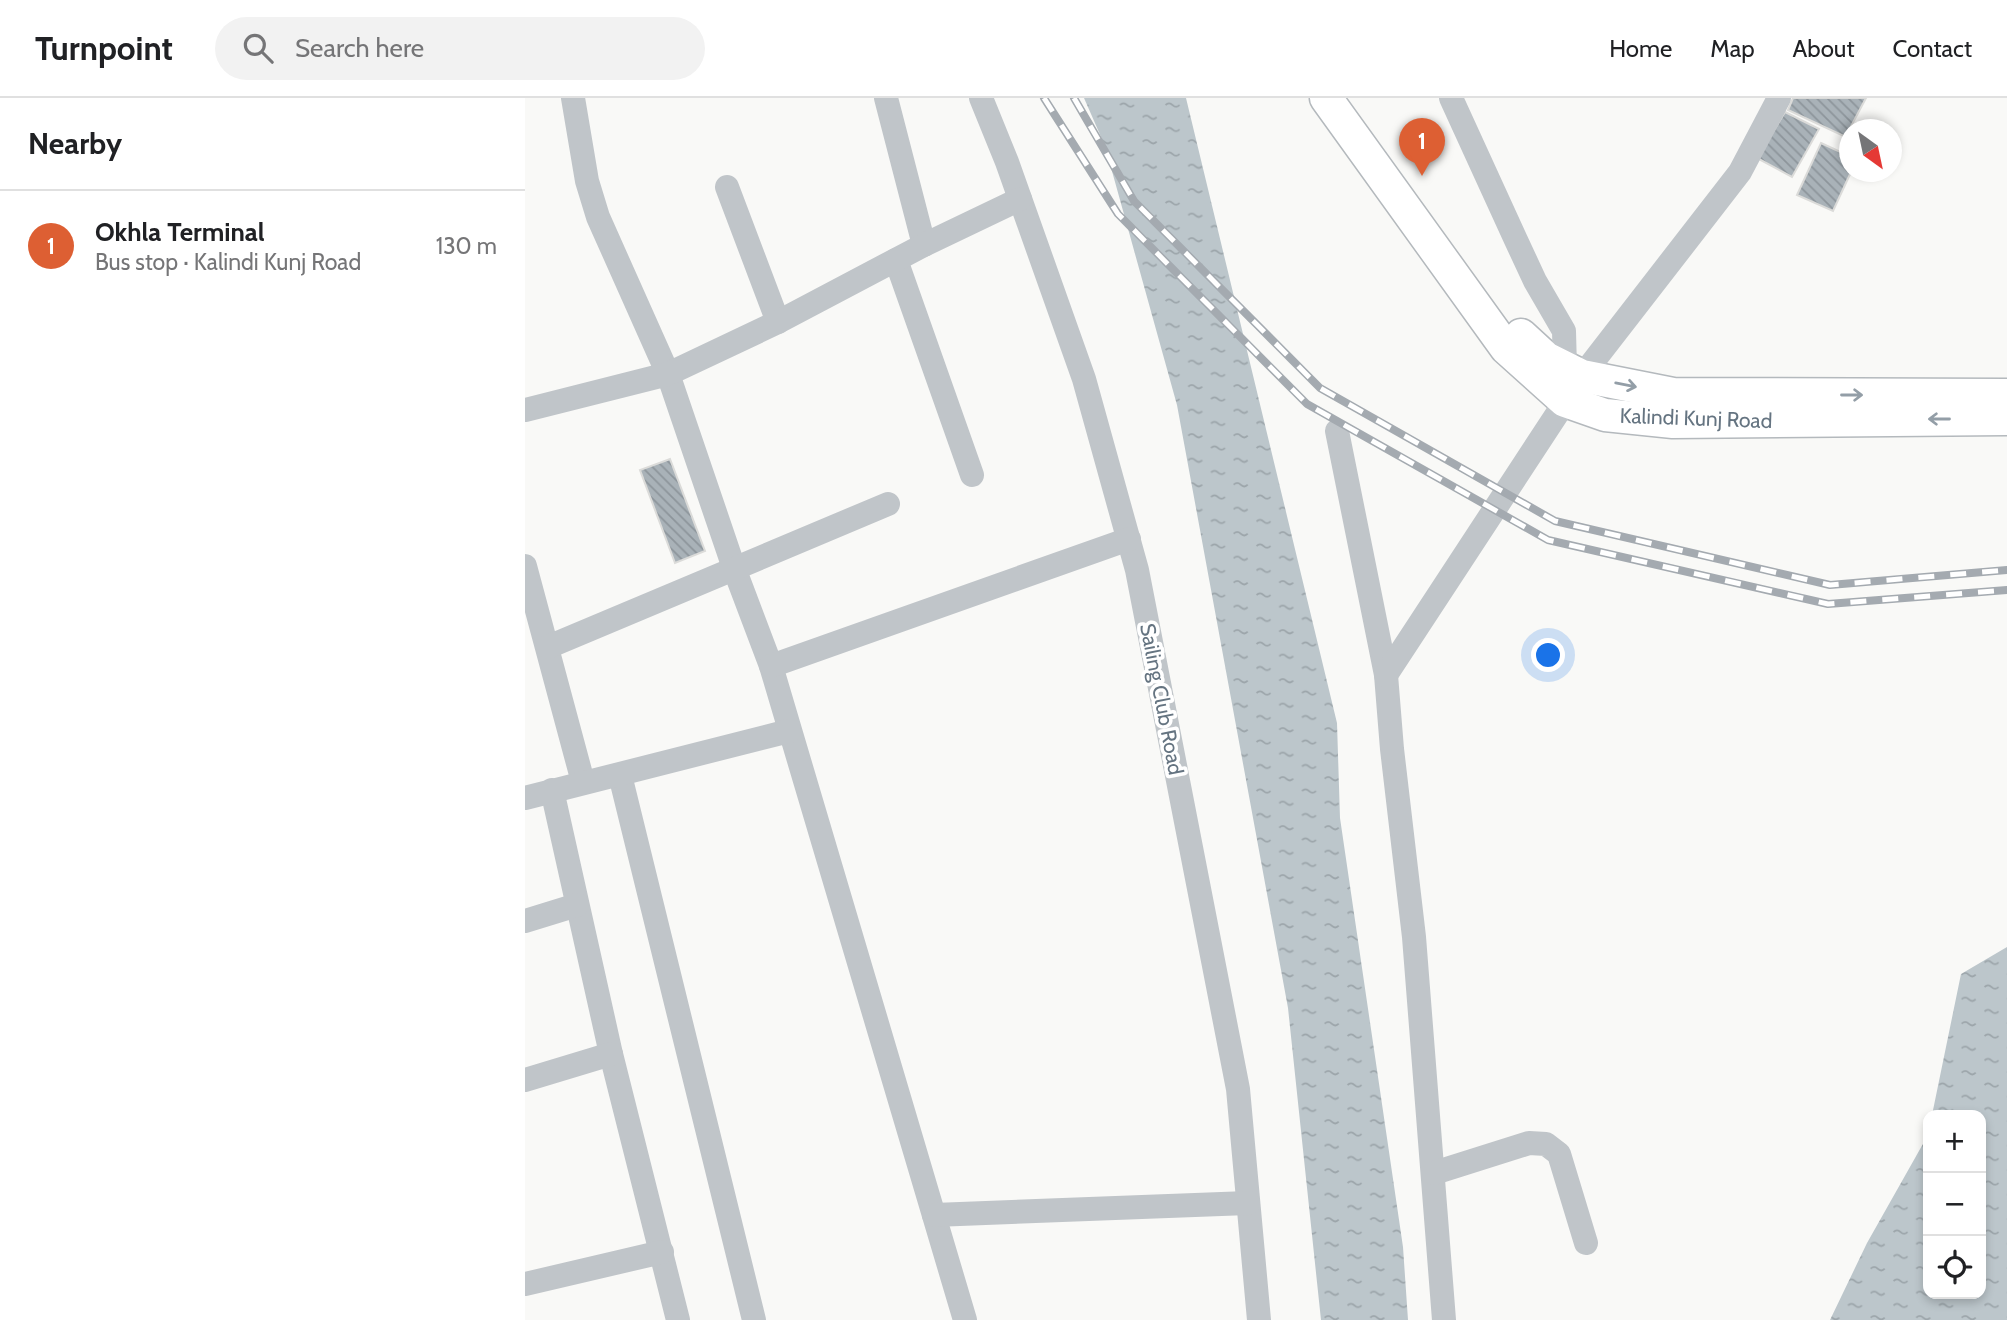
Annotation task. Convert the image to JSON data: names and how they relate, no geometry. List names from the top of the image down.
{
  "streets": {
    "main road": ["Kalindi Kunj Road"],
    "street": ["Sailing Club Road"]
  },
  "north": "bottom right",
  "page": {
    "header": "Turnpoint",
    "search": "Search here",
    "nav": [
      "Home",
      "Map",
      "About",
      "Contact"
    ],
    "heading": "Nearby",
    "pins": "1",
    "list": [
      {
        "mark": "1",
        "name": "Okhla Terminal",
        "note": "Bus stop · Kalindi Kunj Road",
        "value": "130 m"
      }
    ],
    "map_buttons": ["+", "−"]
  }
}
